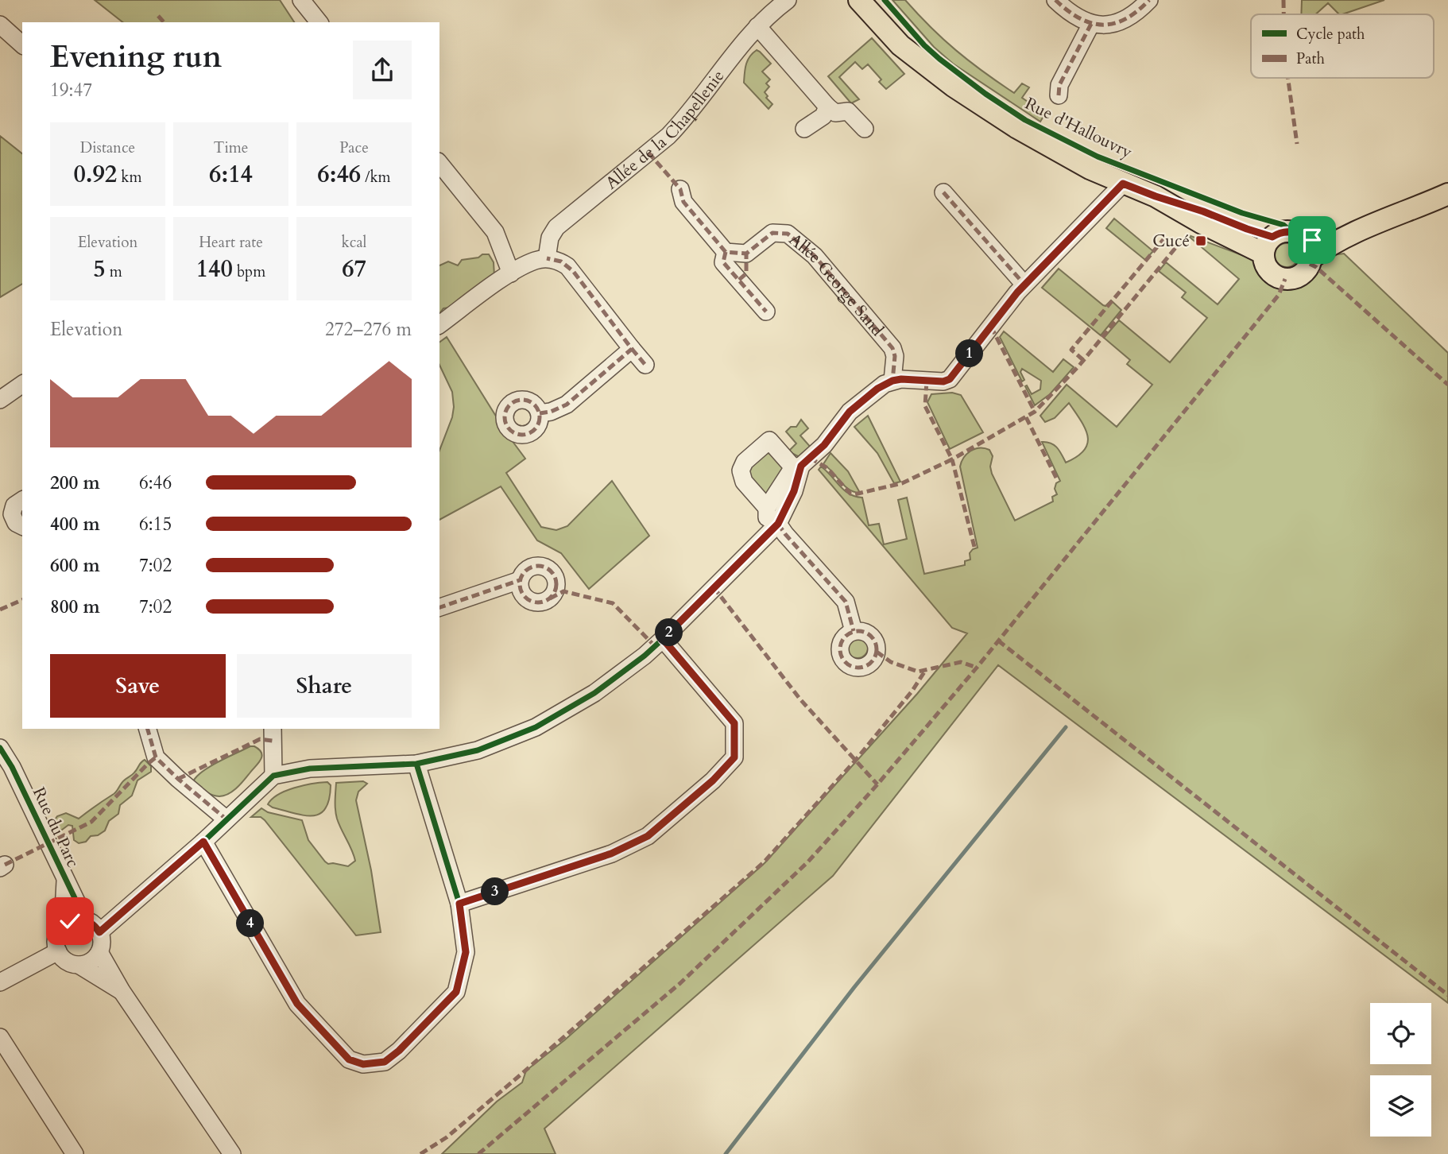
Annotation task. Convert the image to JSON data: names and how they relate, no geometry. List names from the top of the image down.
{
  "streets": {
    "main road": ["Rue d'Hallouvry"],
    "street": ["Allée de la Chapellenie", "Allée George Sand", "Rue du Parc"]
  },
  "places": {
    "transit": ["Cucé"]
  },
  "legend": ["Cycle path", "Path"],
  "page": {
    "heading": ["Evening run", "19:47"],
    "stats": [
      ["Distance", "0.92 km"],
      ["Time", "6:14"],
      ["Pace", "6:46 /km"],
      ["Elevation", "5 m"],
      ["Heart rate", "140 bpm"],
      ["kcal", "67"]
    ],
    "chart": ["Elevation", "272–276 m"],
    "pins": [
      "1",
      "2",
      "3",
      "4"
    ],
    "list": [
      {
        "name": "200 m",
        "note": "6:46"
      },
      {
        "name": "400 m",
        "note": "6:15"
      },
      {
        "name": "600 m",
        "note": "7:02"
      },
      {
        "name": "800 m",
        "note": "7:02"
      }
    ],
    "buttons": ["Save", "Share"]
  }
}
